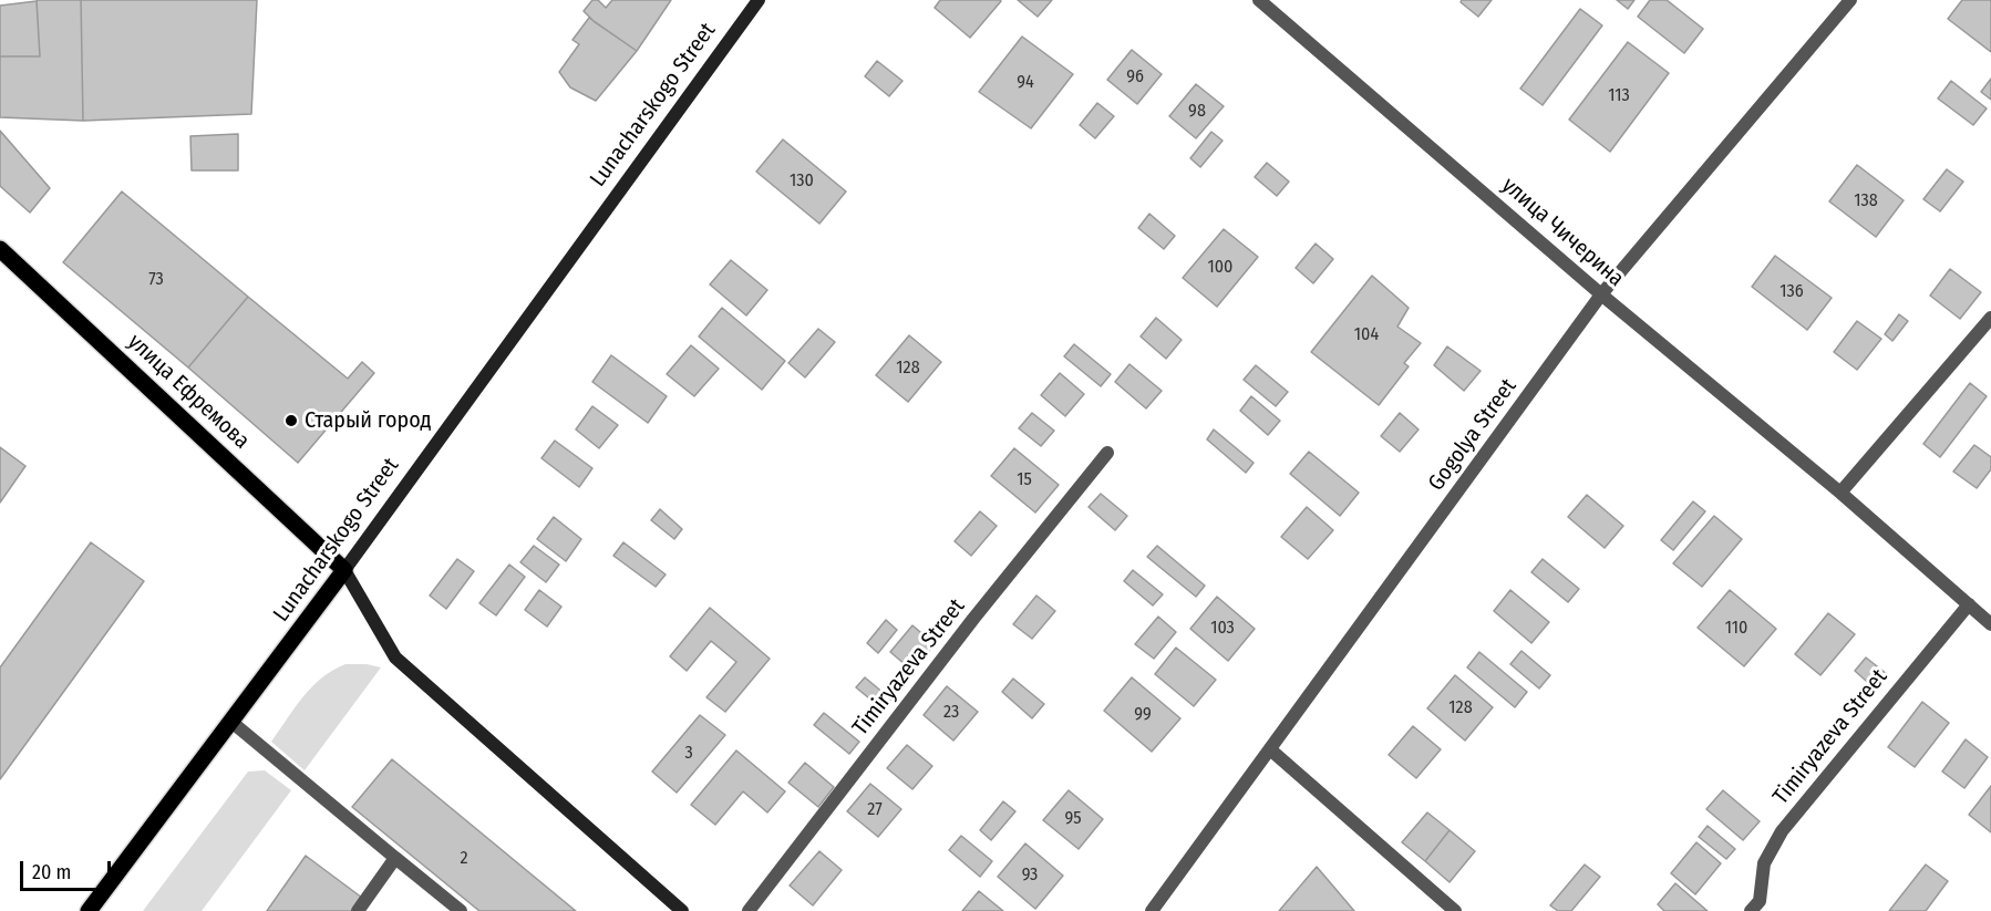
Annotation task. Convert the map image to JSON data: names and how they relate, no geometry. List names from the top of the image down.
{
  "streets": {
    "main road": ["Lunacharskogo Street", "улица Ефремова"],
    "street": ["улица Чичерина", "Gogolya Street", "Timiryazeva Street"]
  },
  "crossings": [
    ["Lunacharskogo Street", "улица Ефремова"],
    ["улица Чичерина", "Gogolya Street"],
    ["улица Чичерина", "Timiryazeva Street"]
  ],
  "places": ["Старый город"],
  "house_numbers": [
    "96",
    "94",
    "113",
    "98",
    "130",
    "138",
    "100",
    "73",
    "136",
    "104",
    "128",
    "15",
    "103",
    "110",
    "128",
    "23",
    "99",
    "3",
    "27",
    "95",
    "2",
    "93"
  ],
  "scale_bar": "20 m"
}
